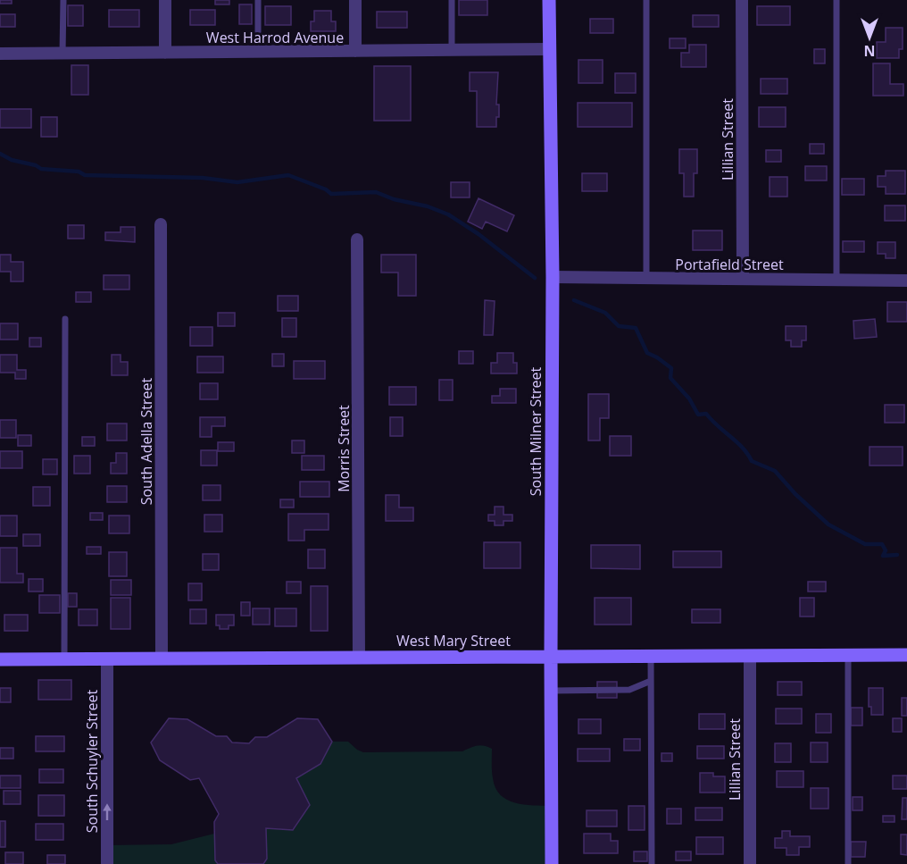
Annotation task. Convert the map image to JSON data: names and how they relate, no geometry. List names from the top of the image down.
{
  "streets": {
    "main road": ["South Milner Street", "West Mary Street"],
    "street": [
      "West Harrod Avenue",
      "Lillian Street",
      "Portafield Street",
      "South Adella Street",
      "Morris Street",
      "South Schuyler Street"
    ]
  },
  "crossings": [
    ["West Harrod Avenue", "South Milner Street"],
    ["Lillian Street", "Portafield Street"],
    ["Lillian Street", "West Mary Street"],
    ["Portafield Street", "South Milner Street"],
    ["South Milner Street", "West Mary Street"],
    ["South Adella Street", "West Mary Street"],
    ["Morris Street", "West Mary Street"],
    ["West Mary Street", "South Schuyler Street"]
  ],
  "one_way": ["South Schuyler Street"],
  "north": "bottom"
}
